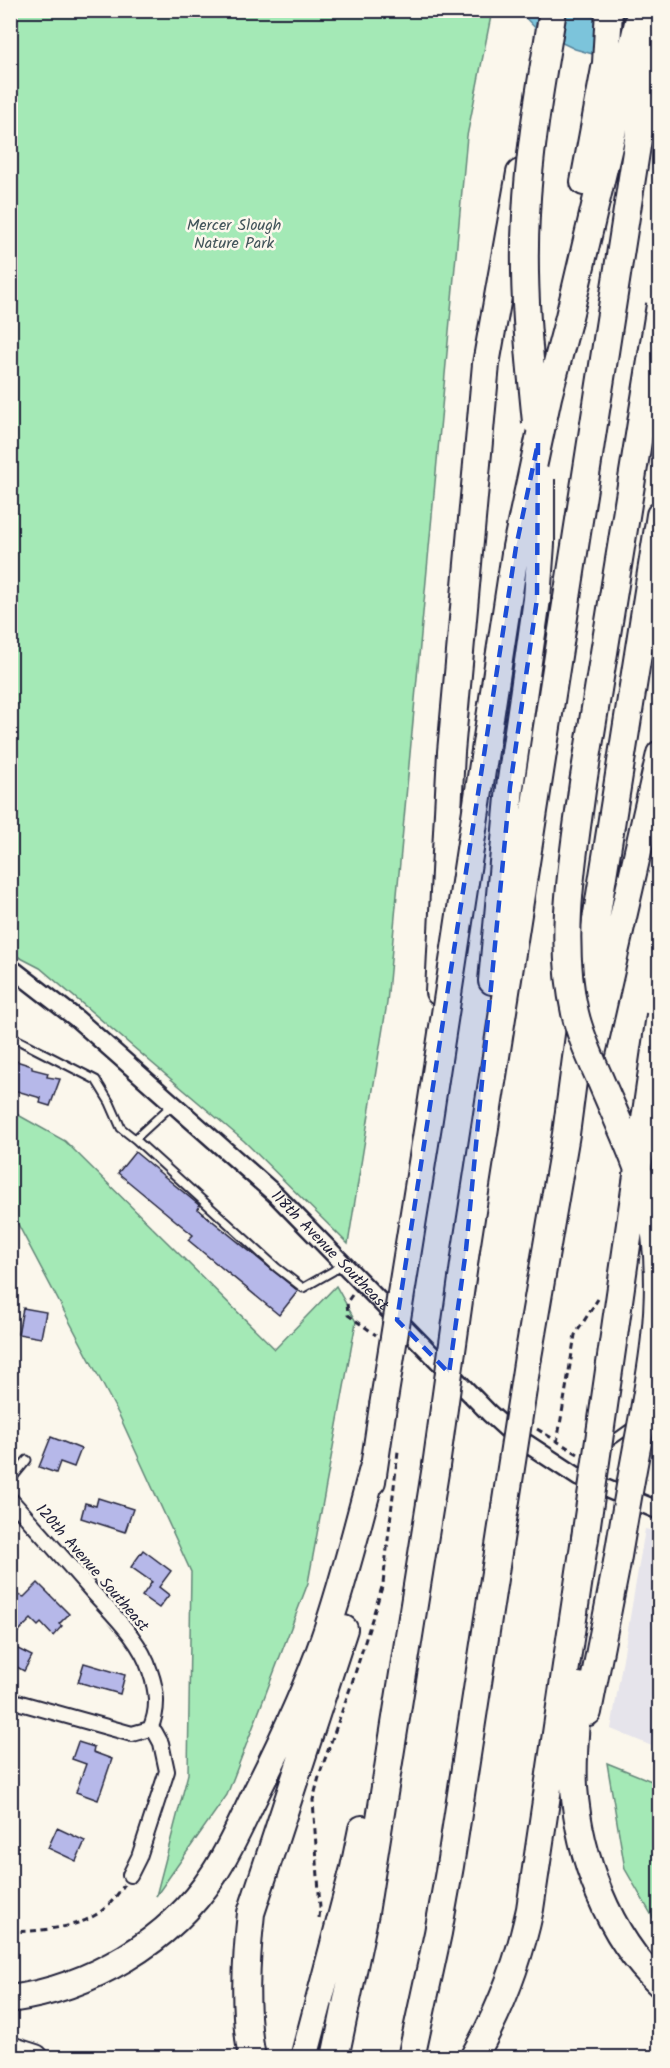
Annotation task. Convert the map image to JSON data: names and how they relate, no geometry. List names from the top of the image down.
{
  "streets": {
    "street": ["118th Avenue Southeast", "120th Avenue Southeast"]
  },
  "parks": ["Mercer Slough Nature Park"]
}
